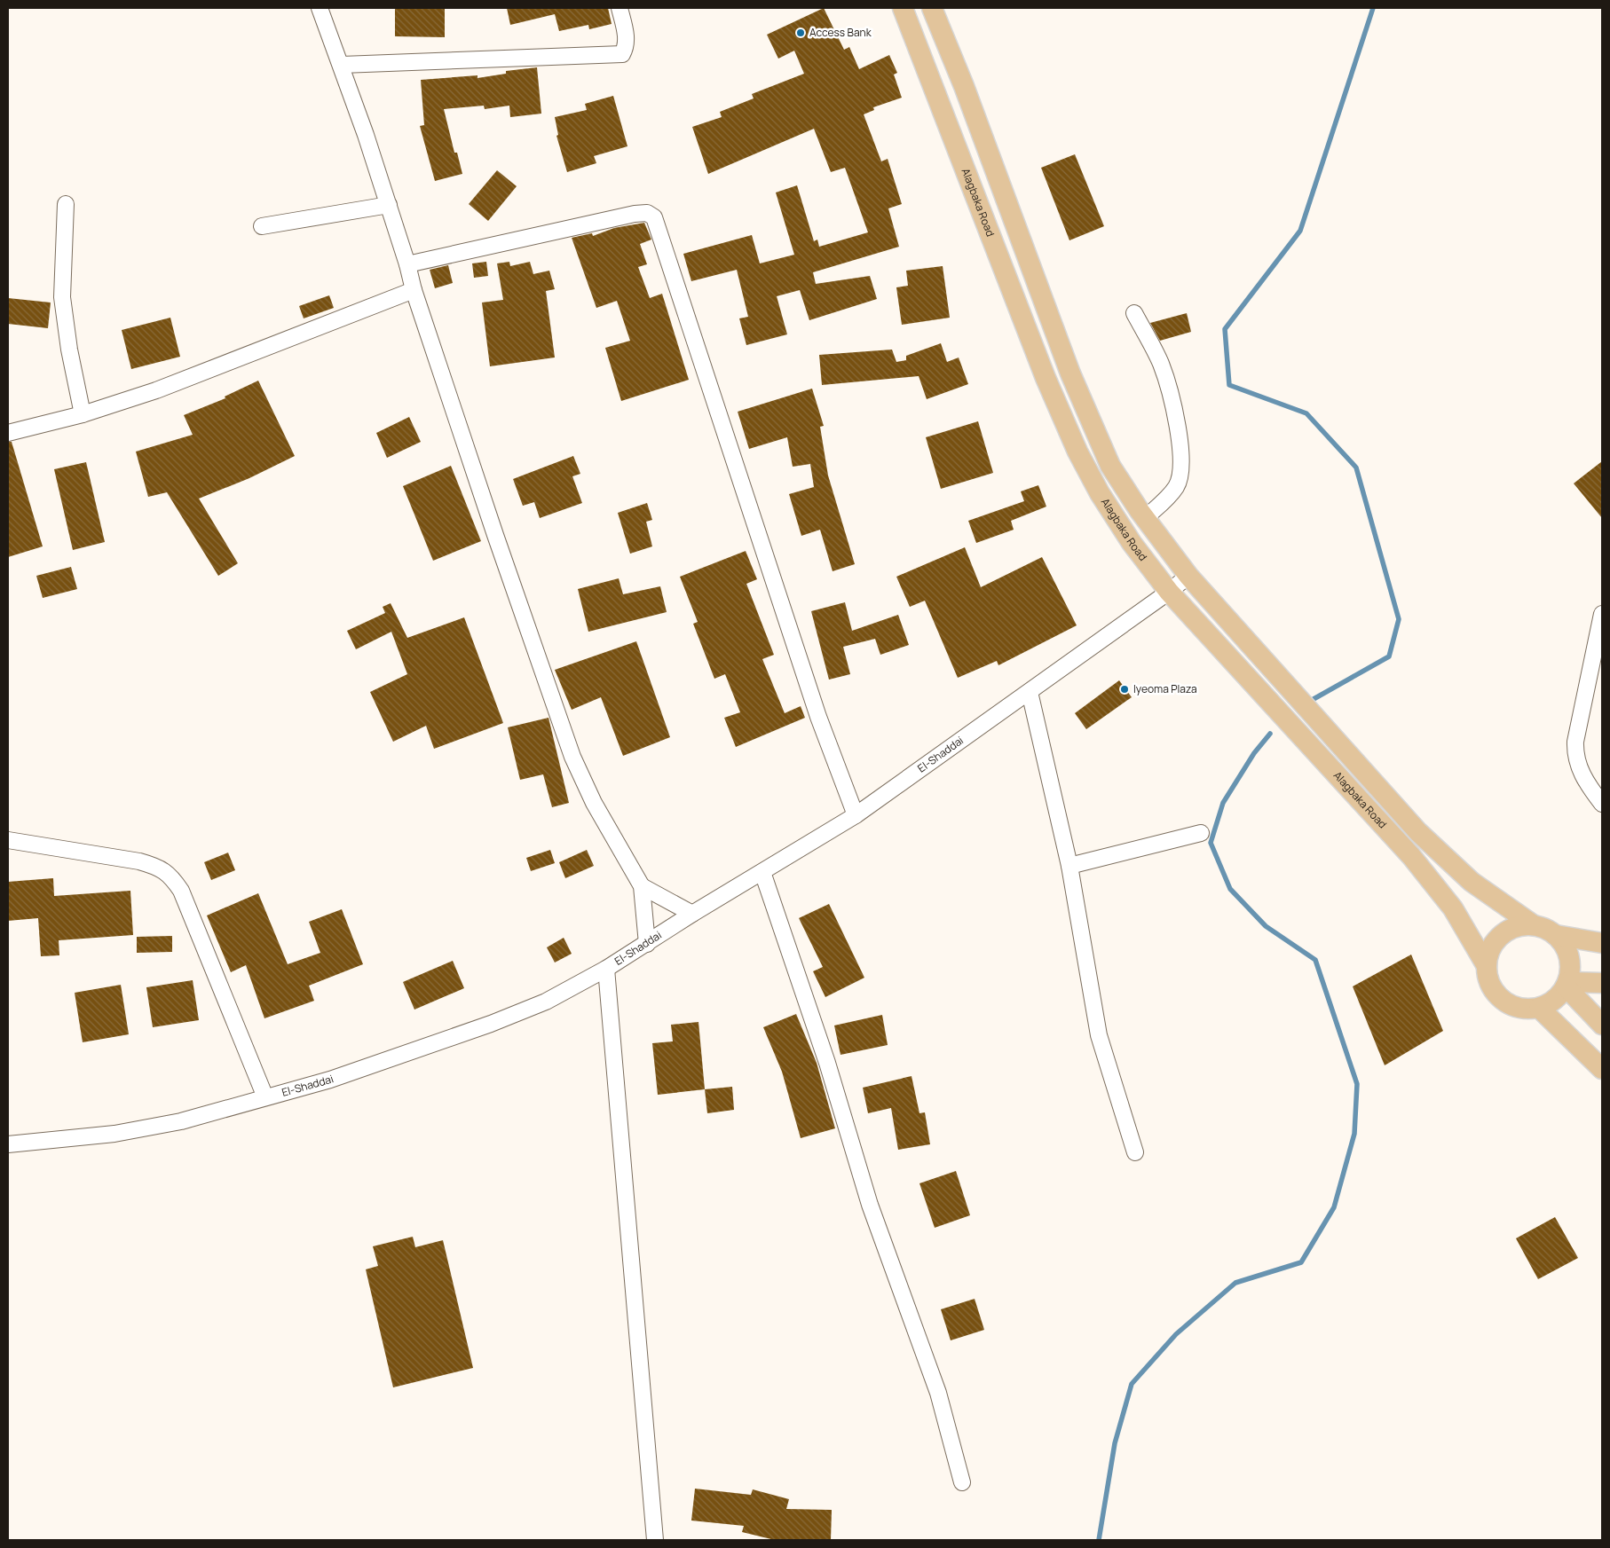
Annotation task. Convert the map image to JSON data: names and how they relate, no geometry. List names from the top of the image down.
{
  "streets": {
    "main road": ["Alagbaka Road"],
    "street": ["El-Shaddai"]
  },
  "crossings": [
    ["Alagbaka Road", "El-Shaddai"]
  ],
  "places": ["Access Bank", "Iyeoma Plaza"]
}
